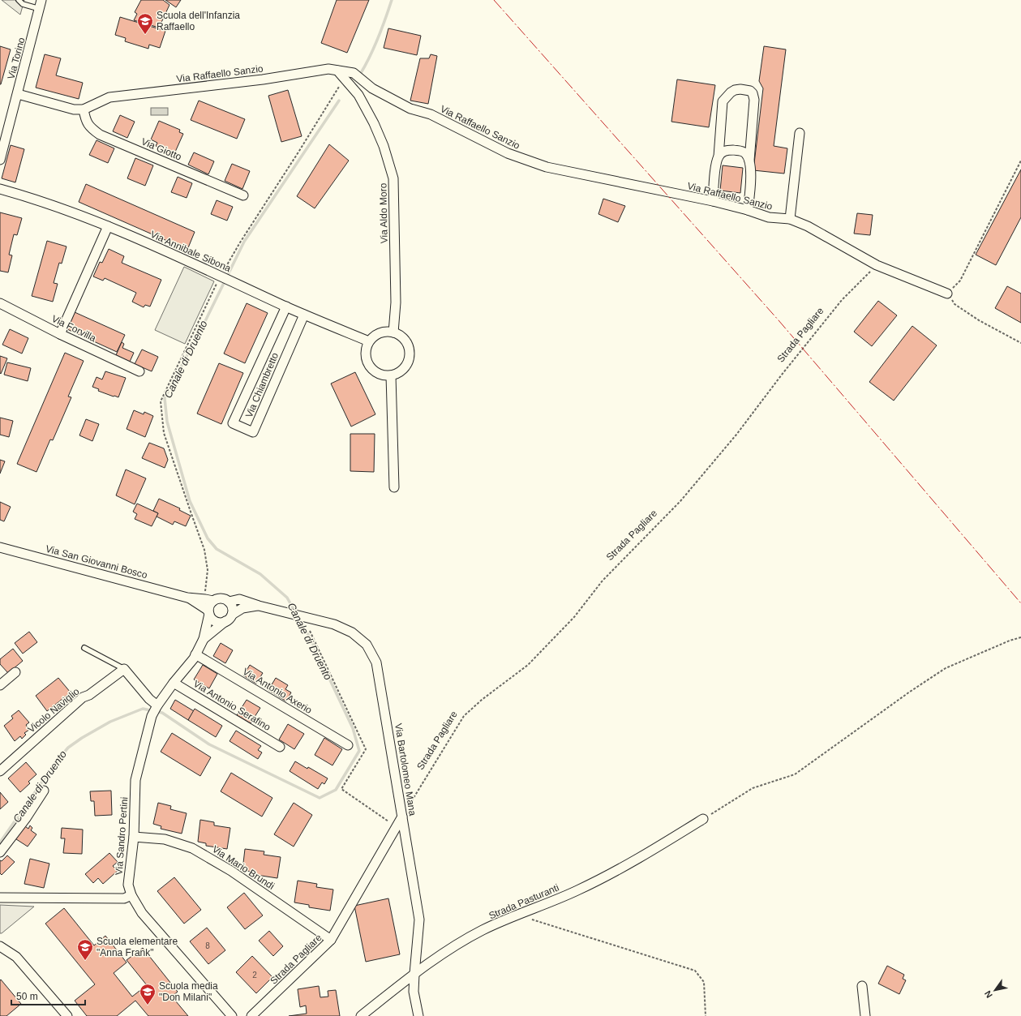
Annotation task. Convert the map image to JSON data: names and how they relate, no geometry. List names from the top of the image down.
{
  "streets": {
    "street": [
      "Via Torino",
      "Via Raffaello Sanzio",
      "Via Giotto",
      "Via Aldo Moro",
      "Via Annibale Sibona",
      "Via Forvilla",
      "Strada Pagliare",
      "Via Chiambretto",
      "Via San Giovanni Bosco",
      "Via Antonio Axerio",
      "Via Antonio Serafino",
      "Vicolo Naviglio",
      "Via Bartolomeo Mana",
      "Via Sandro Pertini",
      "Via Mario Brundi",
      "Strada Pasturanti"
    ]
  },
  "crossings": [
    ["Via Raffaello Sanzio", "Via Giotto"],
    ["Via Raffaello Sanzio", "Via Aldo Moro"],
    ["Via Raffaello Sanzio", "Strada Pagliare"],
    ["Via Aldo Moro", "Via Annibale Sibona"],
    ["Via Annibale Sibona", "Via Chiambretto"],
    ["Strada Pagliare", "Via Bartolomeo Mana"],
    ["Strada Pagliare", "Via Mario Brundi"],
    ["Via San Giovanni Bosco", "Via Bartolomeo Mana"],
    ["Via San Giovanni Bosco", "Via Sandro Pertini"],
    ["Via Antonio Axerio", "Via Sandro Pertini"],
    ["Via Antonio Serafino", "Via Sandro Pertini"],
    ["Via Bartolomeo Mana", "Via Sandro Pertini"],
    ["Via Bartolomeo Mana", "Strada Pasturanti"],
    ["Via Sandro Pertini", "Via Mario Brundi"]
  ],
  "water": ["Canale di Druento"],
  "places": {
    "school or university": ["Scuola dell'Infanzia Raffaello", "Scuola elementare \"Anna Frank\"", "Scuola media \"Don Milani\""]
  },
  "house_numbers": ["8", "2"],
  "scale_bar": "50 m",
  "north": "bottom left"
}
